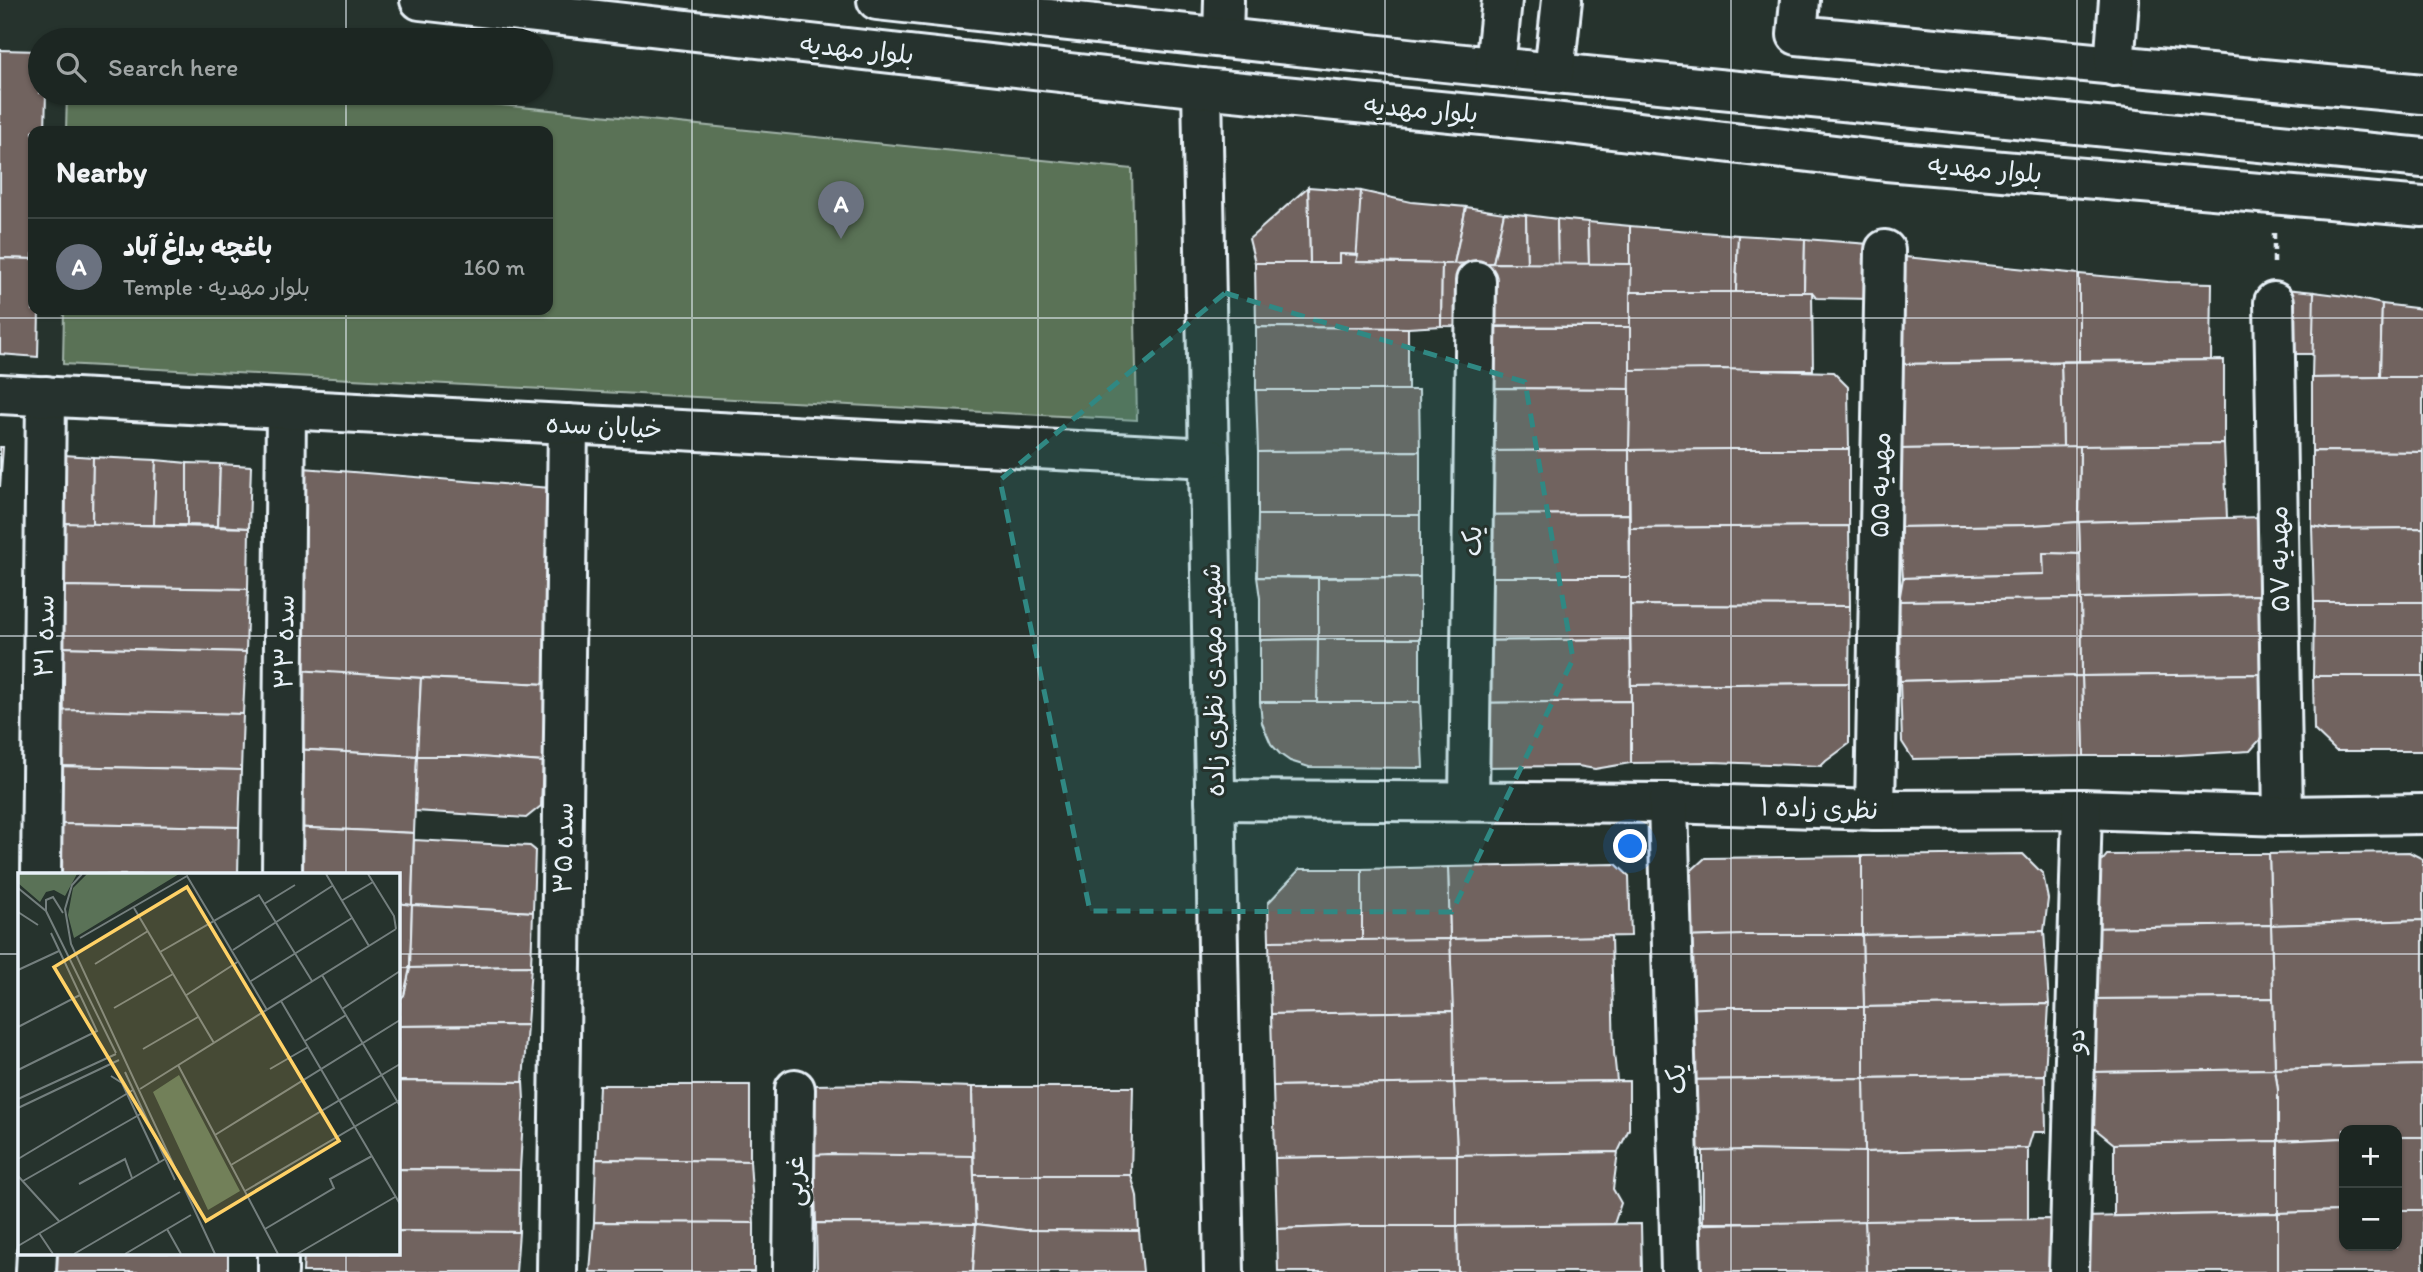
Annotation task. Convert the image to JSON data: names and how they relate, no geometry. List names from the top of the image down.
{
  "streets": {
    "street": [
      "بلوار مهدیه",
      "خیابان سده",
      "مهدیه ۵۵",
      "یک",
      "مهدیه ۵۷",
      "سده ۳۱",
      "سده ۳۳",
      "شهید مهدی نظری زاده",
      "نظری زاده ۱",
      "سده ۳۵",
      "دو",
      "غربی"
    ]
  },
  "crossings": [
    ["بلوار مهدیه", "شهید مهدی نظری زاده"],
    ["خیابان سده", "سده ۳۱"],
    ["خیابان سده", "سده ۳۳"],
    ["خیابان سده", "شهید مهدی نظری زاده"],
    ["خیابان سده", "سده ۳۵"],
    ["مهدیه ۵۵", "نظری زاده ۱"],
    ["یک", "نظری زاده ۱"],
    ["مهدیه ۵۷", "نظری زاده ۱"],
    ["شهید مهدی نظری زاده", "نظری زاده ۱"],
    ["نظری زاده ۱", "دو"]
  ],
  "page": {
    "search": "Search here",
    "heading": "Nearby",
    "pins": "A",
    "list": [
      {
        "mark": "A",
        "name": "باغچه بداغ آباد",
        "note": "Temple · بلوار مهدیه",
        "value": "160 m"
      }
    ],
    "map_buttons": ["+", "−"]
  }
}
